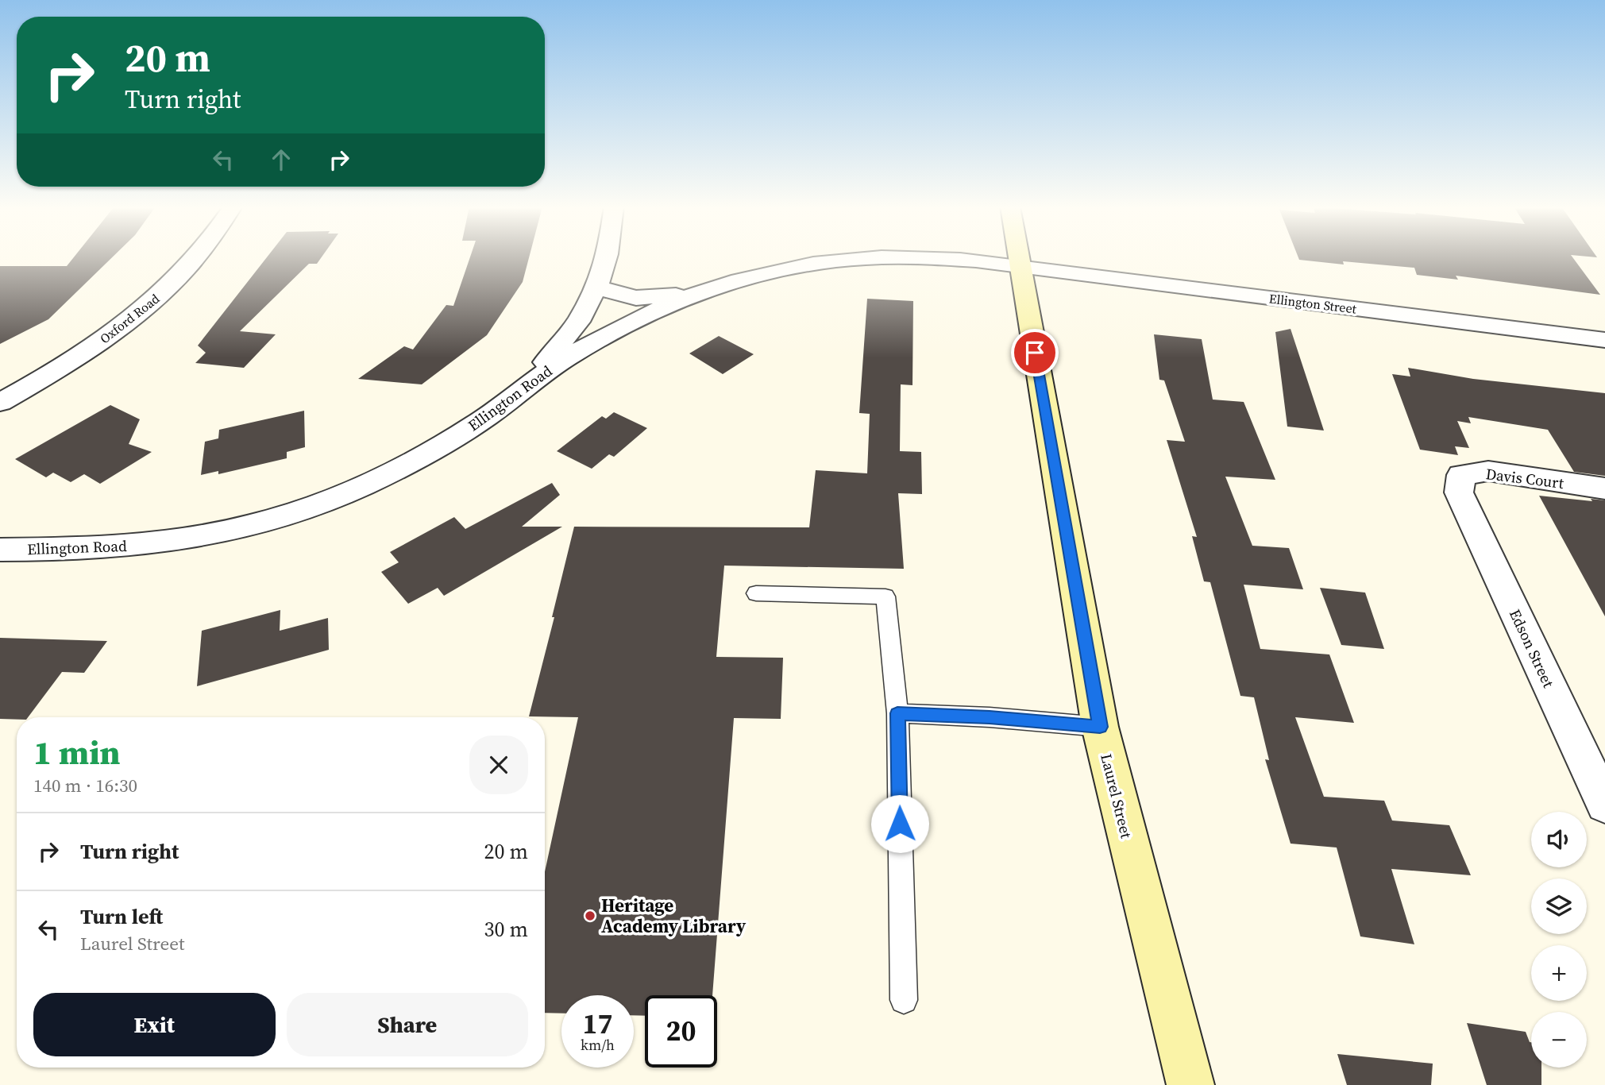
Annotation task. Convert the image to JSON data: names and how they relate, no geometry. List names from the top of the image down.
{
  "streets": {
    "street": [
      "Ellington Street",
      "Oxford Road",
      "Ellington Road",
      "Davis Court",
      "Edson Street",
      "Laurel Street"
    ]
  },
  "crossings": [
    ["Ellington Street", "Ellington Road"],
    ["Ellington Street", "Laurel Street"],
    ["Ellington Road", "Laurel Street"],
    ["Davis Court", "Edson Street"]
  ],
  "places": ["Heritage Academy Library"],
  "page": {
    "turn": ["20 m", "Turn right"],
    "heading": ["1 min", "140 m · 16:30"],
    "map_buttons": ["+", "−"],
    "list": [
      {
        "name": "Turn right",
        "value": "20 m"
      },
      {
        "name": "Turn left",
        "note": "Laurel Street",
        "value": "30 m"
      }
    ],
    "buttons": ["Exit", "Share"],
    "speed": "17 km/h",
    "limit": "20"
  }
}
